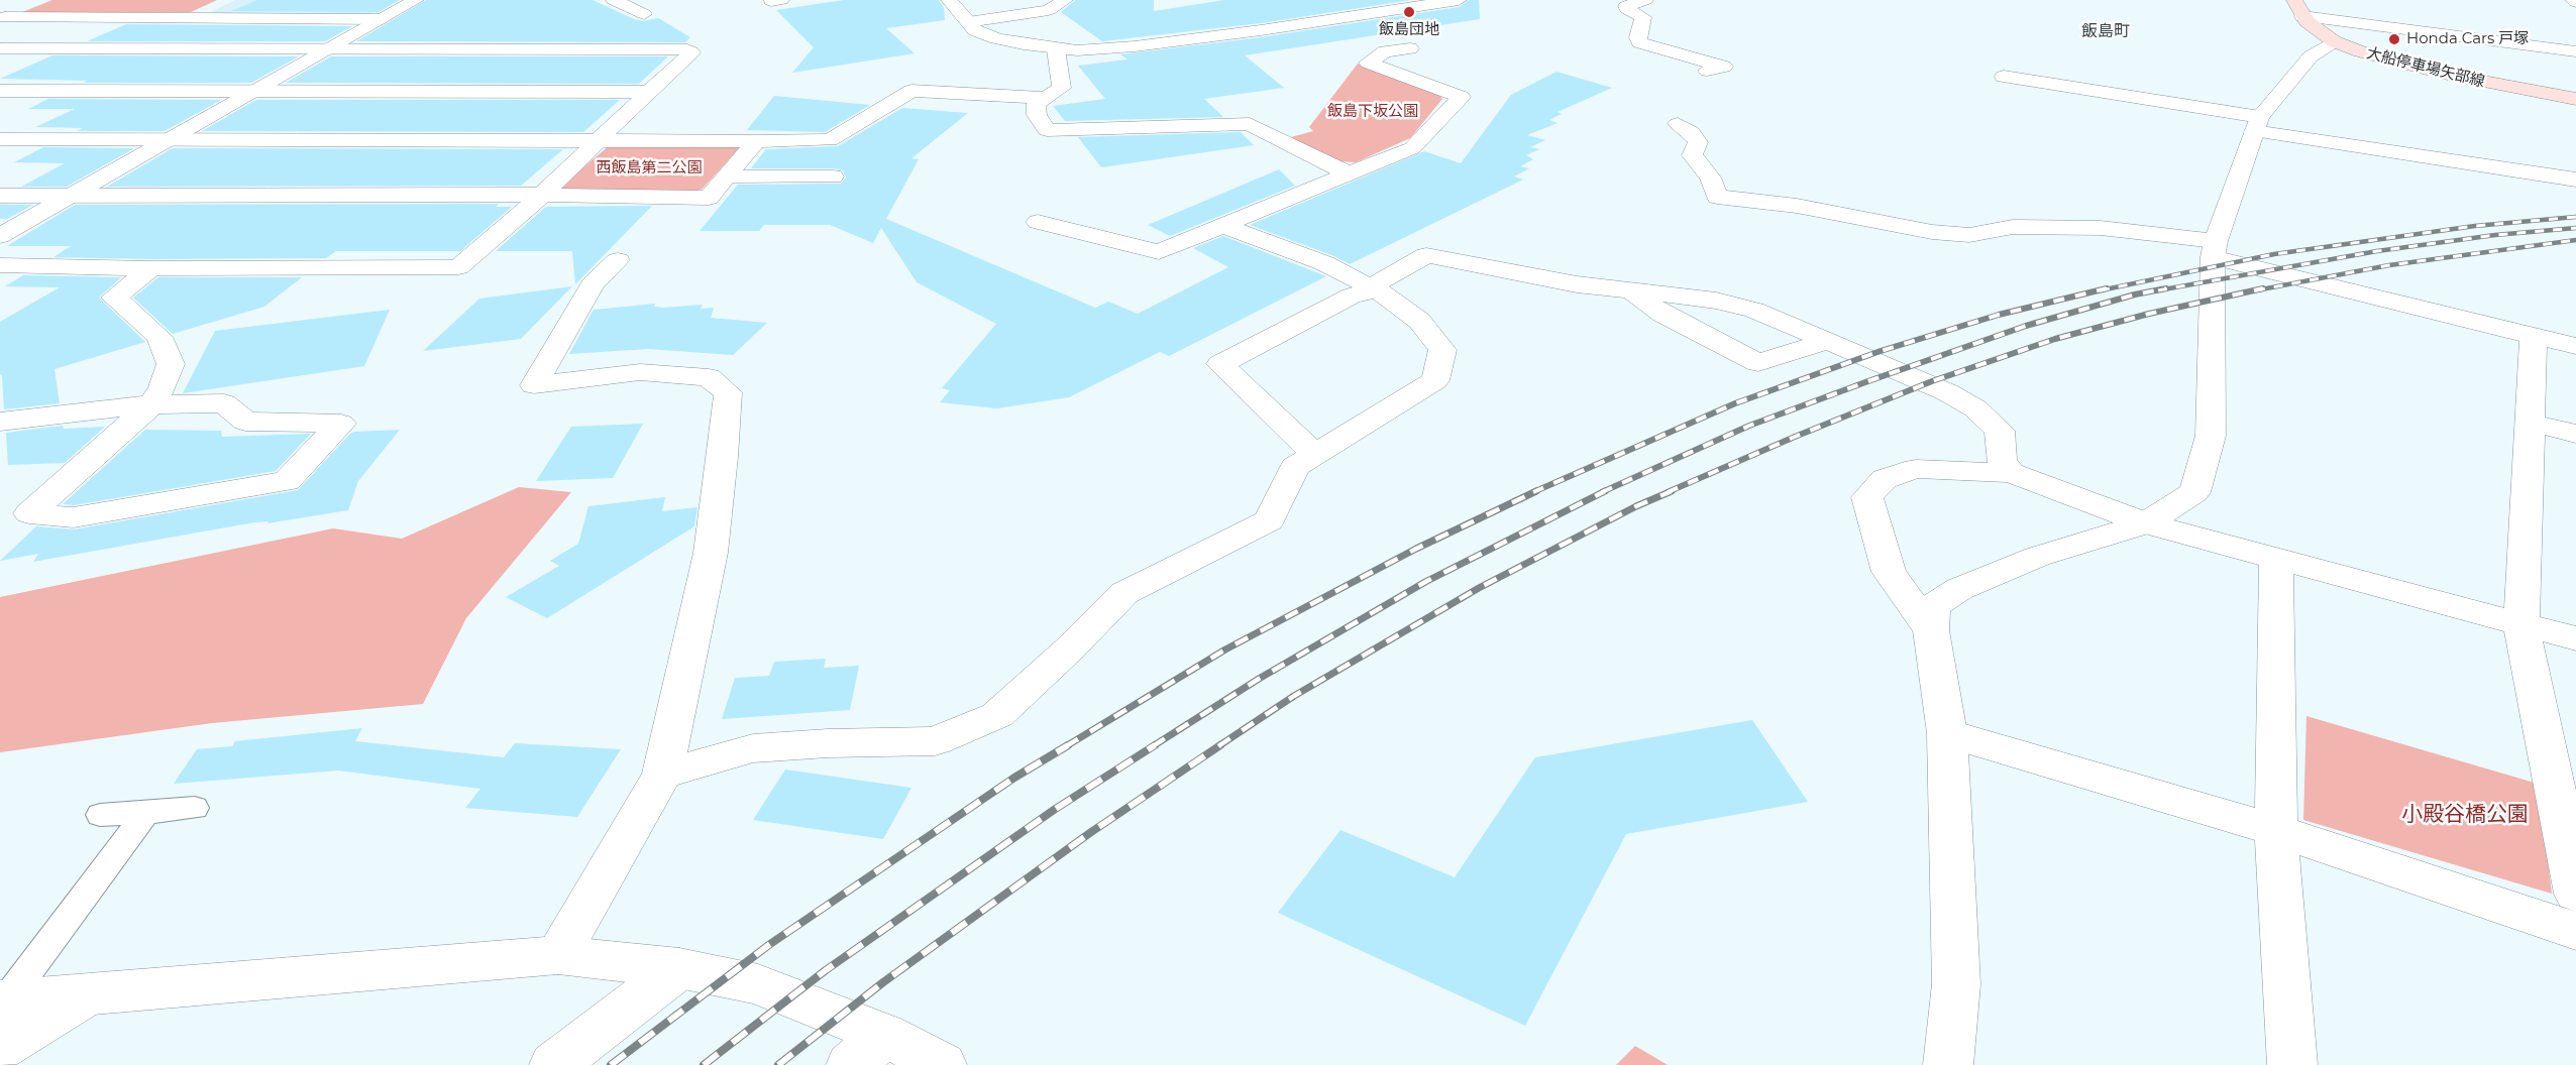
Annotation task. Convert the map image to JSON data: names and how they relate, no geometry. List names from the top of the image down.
{
  "streets": {
    "main road": ["大船停車場矢部線"]
  },
  "districts": ["飯島町"],
  "parks": ["飯島下坂公園", "西飯島第二公園", "小殿谷橋公園"],
  "places": ["飯島団地", "Honda Cars 戸塚"]
}
